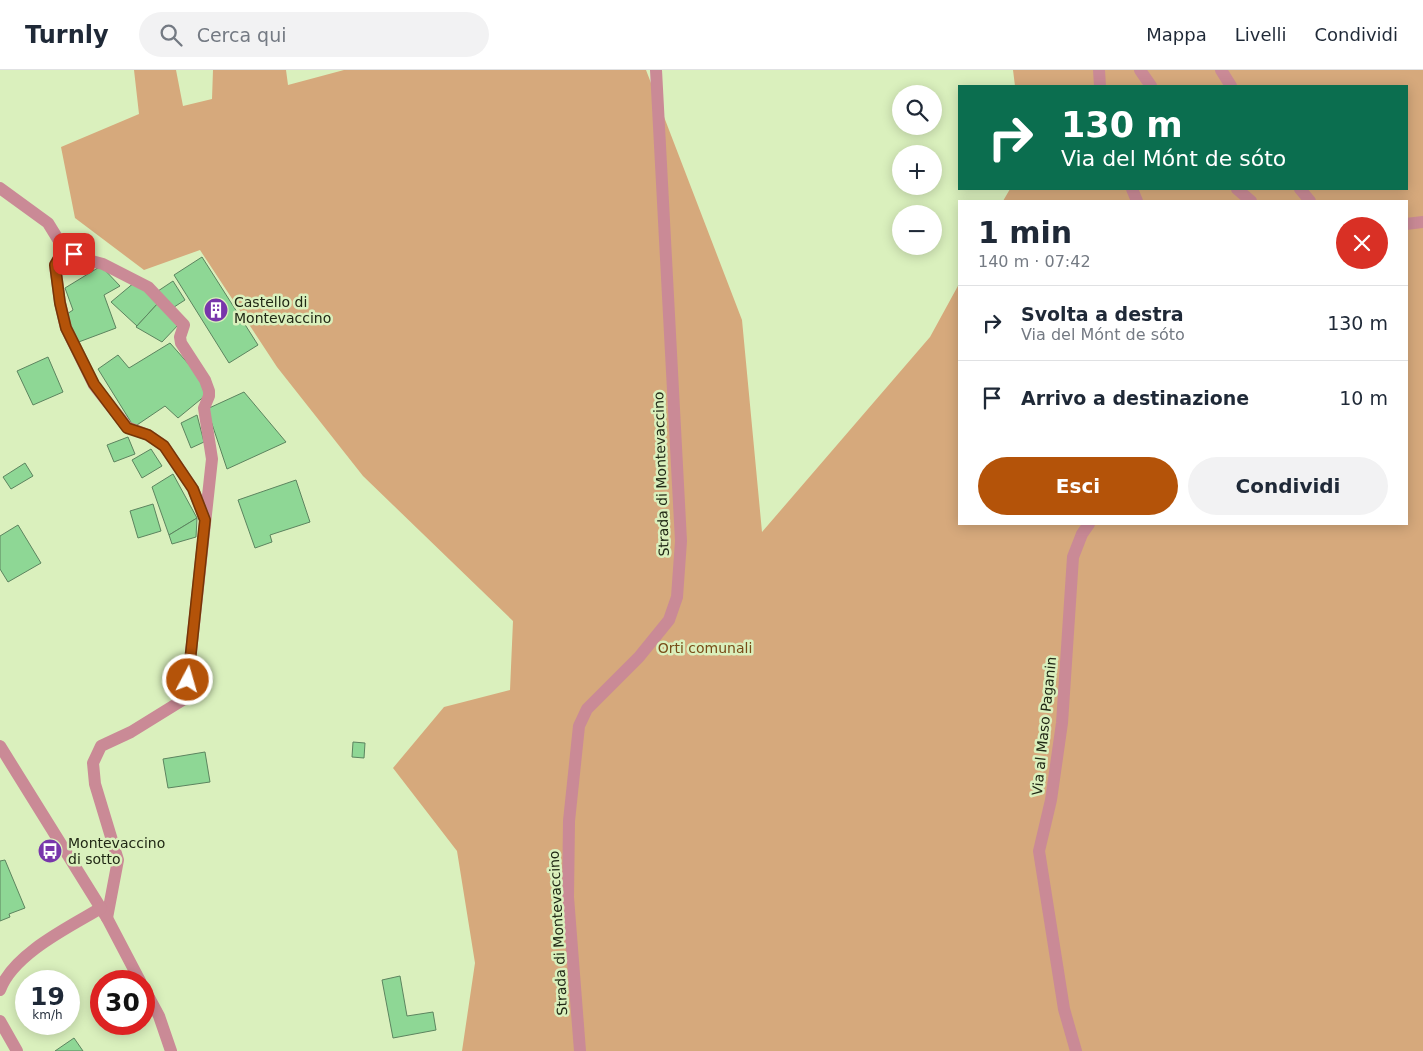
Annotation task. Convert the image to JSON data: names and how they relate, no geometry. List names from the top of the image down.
{
  "streets": {
    "street": ["Strada di Montevaccino", "Via al Maso Paganin"]
  },
  "parks": ["Orti comunali"],
  "places": {
    "building": ["Castello di Montevaccino"],
    "bus stop": ["Montevaccino di sotto"]
  },
  "page": {
    "header": "Turnly",
    "search": "Cerca qui",
    "nav": ["Mappa", "Livelli", "Condividi"],
    "map_buttons": ["+", "−"],
    "turn": ["130 m", "Via del Mónt de sóto"],
    "heading": ["1 min", "140 m · 07:42"],
    "list": [
      {
        "name": "Svolta a destra",
        "note": "Via del Mónt de sóto",
        "value": "130 m"
      },
      {
        "name": "Arrivo a destinazione",
        "value": "10 m"
      }
    ],
    "buttons": ["Esci", "Condividi"],
    "speed": "19 km/h",
    "limit": "30"
  }
}
